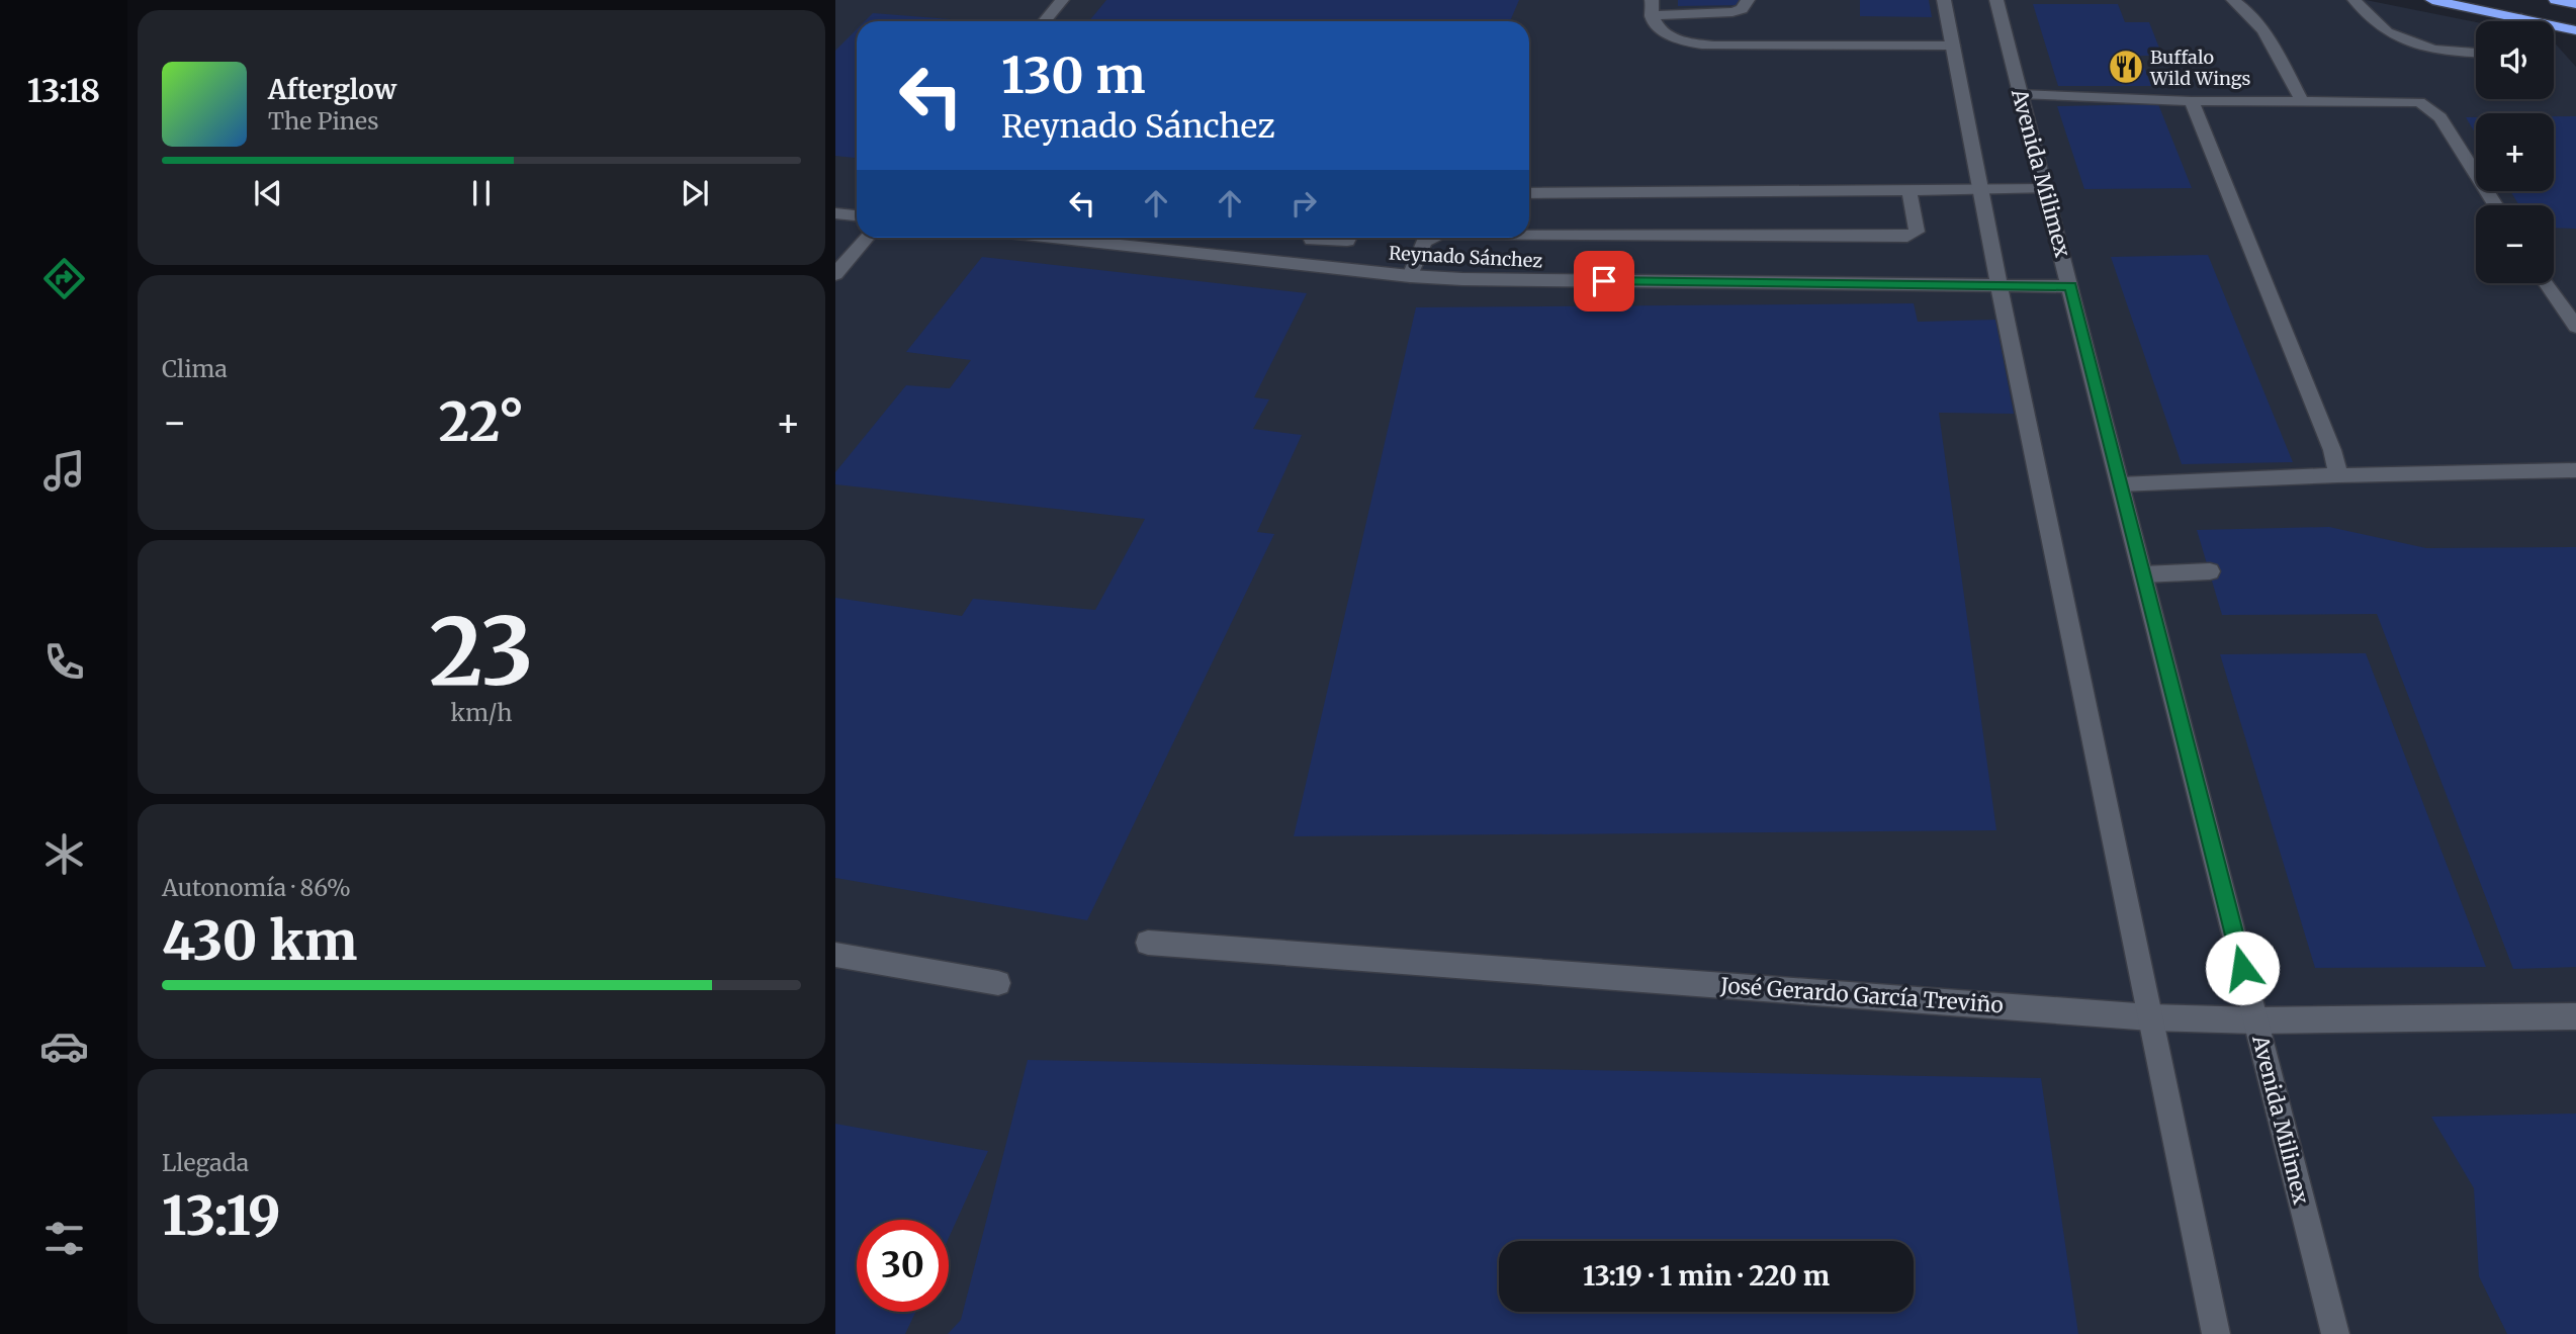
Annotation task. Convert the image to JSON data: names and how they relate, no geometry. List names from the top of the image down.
{
  "streets": {
    "street": ["Avenida Milimex", "Reynado Sánchez", "José Gerardo García Treviño"]
  },
  "crossings": [
    ["Avenida Milimex", "Reynado Sánchez"],
    ["Avenida Milimex", "José Gerardo García Treviño"]
  ],
  "places": {
    "restaurant": ["Buffalo Wild Wings"]
  },
  "page": {
    "tabs": "13:18",
    "map_buttons": ["+", "−"],
    "turn": ["130 m", "Reynado Sánchez"],
    "song": ["Afterglow", "The Pines"],
    "tile": [
      "Clima",
      ["23", "km/h"],
      ["Autonomía · 86%", "430 km"],
      ["Llegada", "13:19"]
    ],
    "heat": ["−", "22°", "+"],
    "limit": "30",
    "trip": "13:19 · 1 min · 220 m"
  }
}
